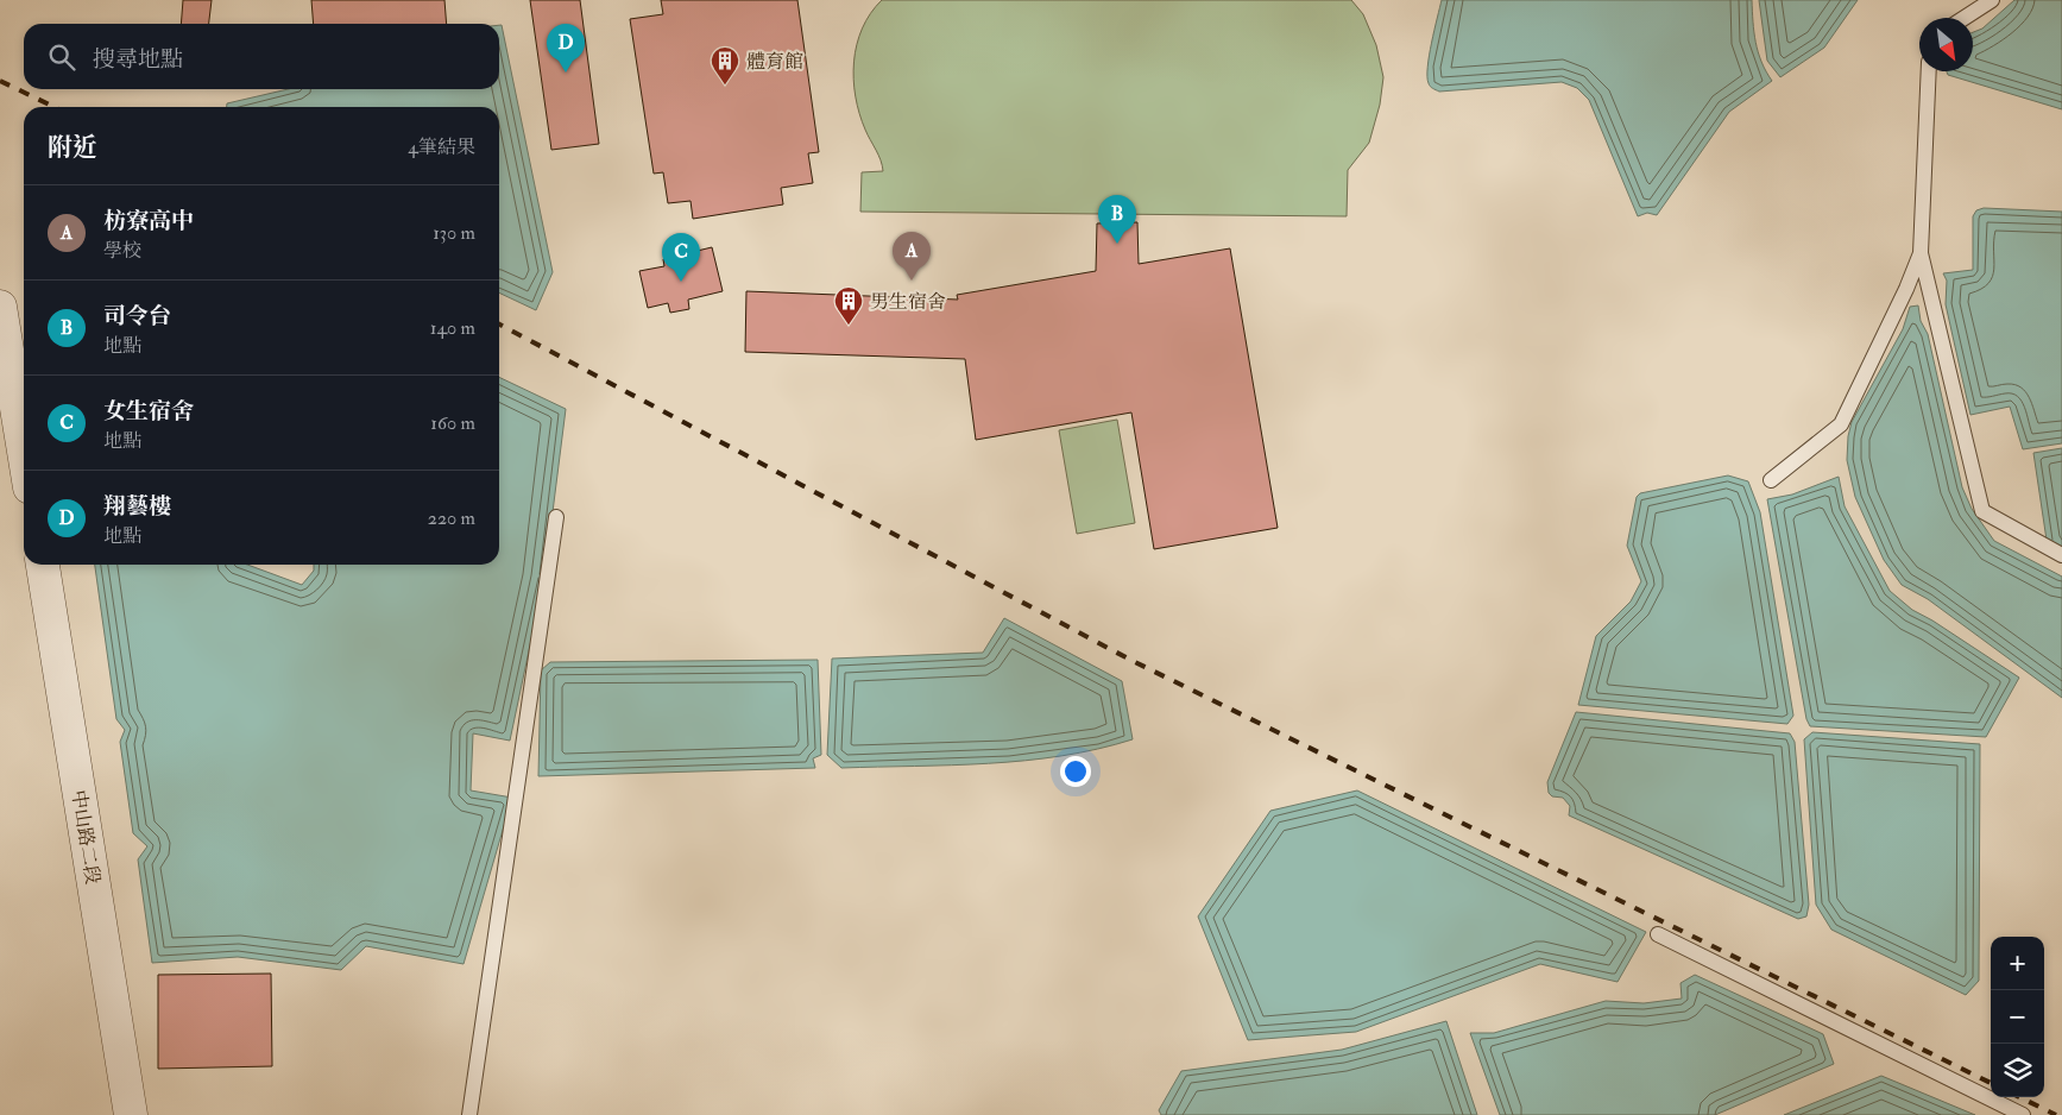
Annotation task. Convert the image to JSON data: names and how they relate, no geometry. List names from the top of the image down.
{
  "streets": {
    "street": ["中山路二段"]
  },
  "places": {
    "building": ["體育館", "男生宿舍"]
  },
  "north": "bottom right",
  "page": {
    "pins": [
      "D",
      "B",
      "A",
      "C"
    ],
    "search": "搜尋地點",
    "heading": ["附近", "4筆結果"],
    "list": [
      {
        "mark": "A",
        "name": "枋寮高中",
        "note": "學校",
        "value": "130 m"
      },
      {
        "mark": "B",
        "name": "司令台",
        "note": "地點",
        "value": "140 m"
      },
      {
        "mark": "C",
        "name": "女生宿舍",
        "note": "地點",
        "value": "160 m"
      },
      {
        "mark": "D",
        "name": "翔藝樓",
        "note": "地點",
        "value": "220 m"
      }
    ],
    "map_buttons": ["+", "−"]
  }
}
